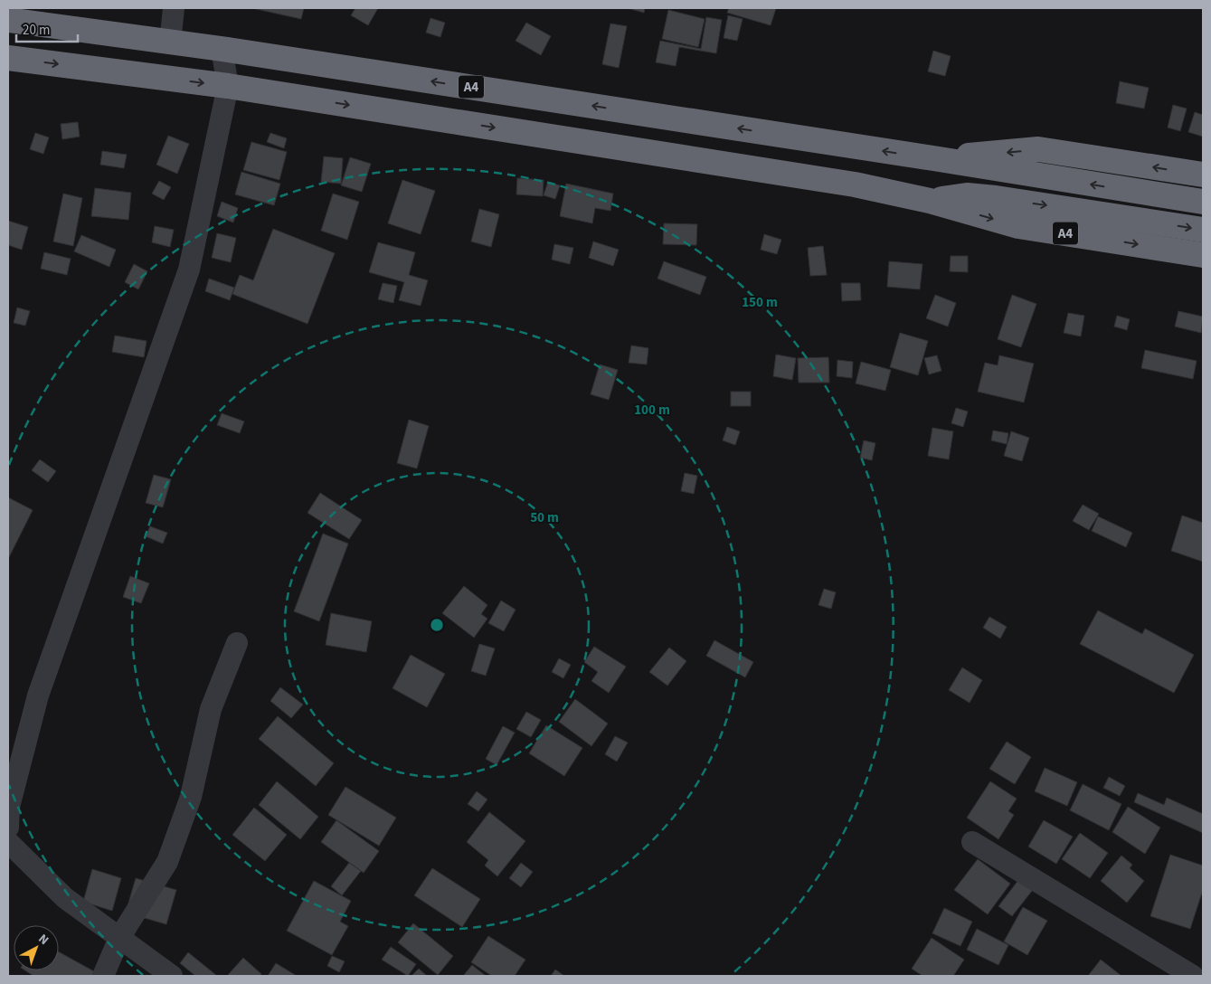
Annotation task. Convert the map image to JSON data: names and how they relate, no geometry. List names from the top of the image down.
{
  "streets": {
    "highway": ["A4"]
  },
  "scale_bar": "20 m",
  "north": "top right",
  "rings": ["150 m", "100 m", "50 m"]
}
